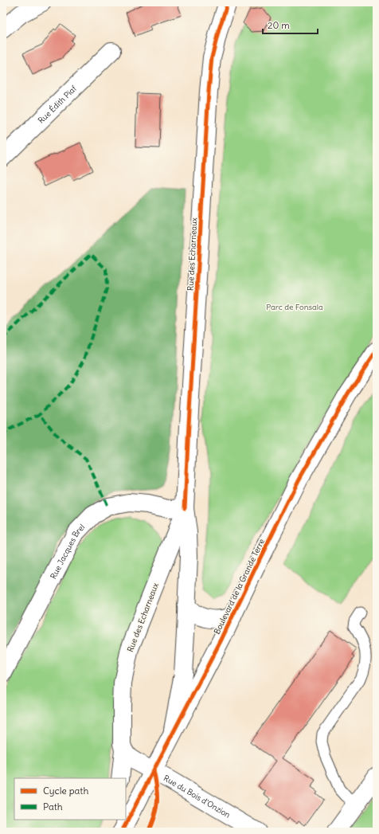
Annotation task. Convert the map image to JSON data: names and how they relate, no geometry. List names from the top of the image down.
{
  "streets": {
    "street": [
      "Rue Édith Piaf",
      "Rue des Echarneaux",
      "Rue Jacques Brel",
      "Boulevard de la Grande Terre",
      "Rue du Bois d'Onzion"
    ]
  },
  "crossings": [
    ["Rue des Echarneaux", "Rue Jacques Brel"],
    ["Rue des Echarneaux", "Boulevard de la Grande Terre"],
    ["Boulevard de la Grande Terre", "Rue du Bois d'Onzion"]
  ],
  "parks": ["Parc de Fonsala"],
  "legend": ["Cycle path", "Path"],
  "scale_bar": "20 m"
}
